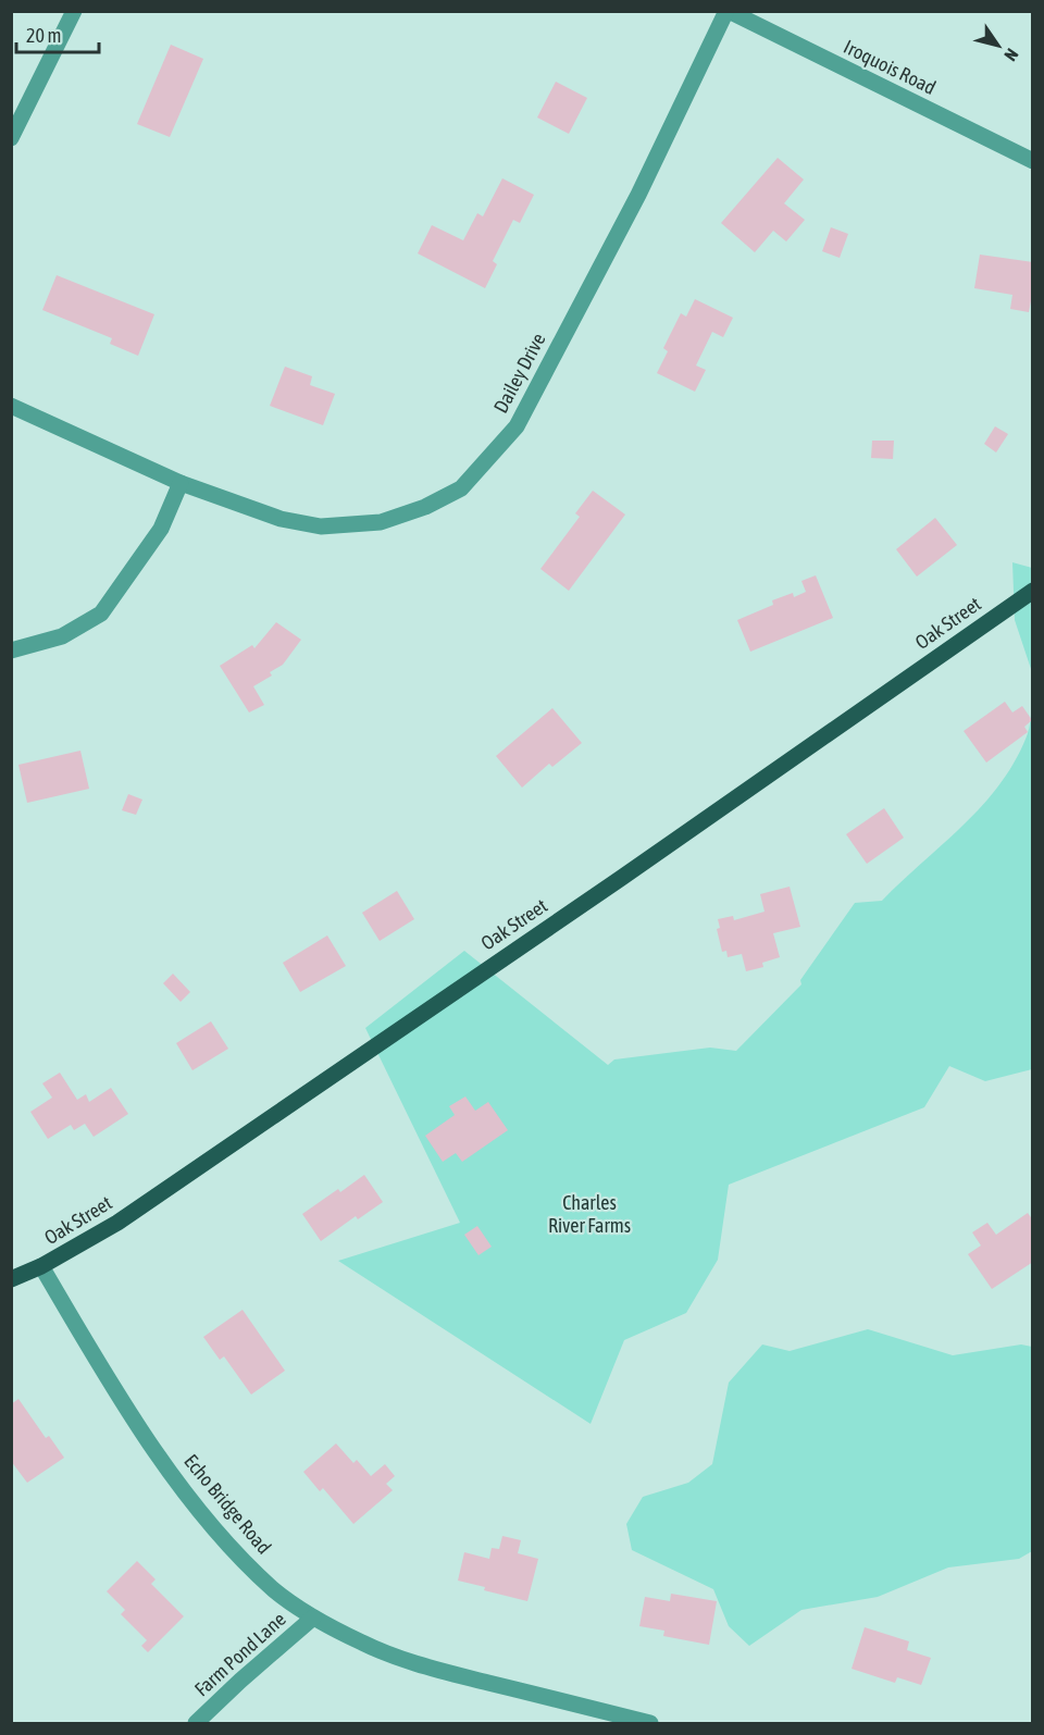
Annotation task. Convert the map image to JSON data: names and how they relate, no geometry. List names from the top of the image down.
{
  "streets": {
    "main road": ["Oak Street"],
    "street": [
      "Iroquois Road",
      "Dailey Drive",
      "Echo Bridge Road",
      "Farm Pond Lane"
    ]
  },
  "crossings": [
    ["Iroquois Road", "Dailey Drive"],
    ["Oak Street", "Echo Bridge Road"],
    ["Echo Bridge Road", "Farm Pond Lane"]
  ],
  "parks": ["Charles River Farms"],
  "scale_bar": "20 m",
  "north": "bottom right"
}
